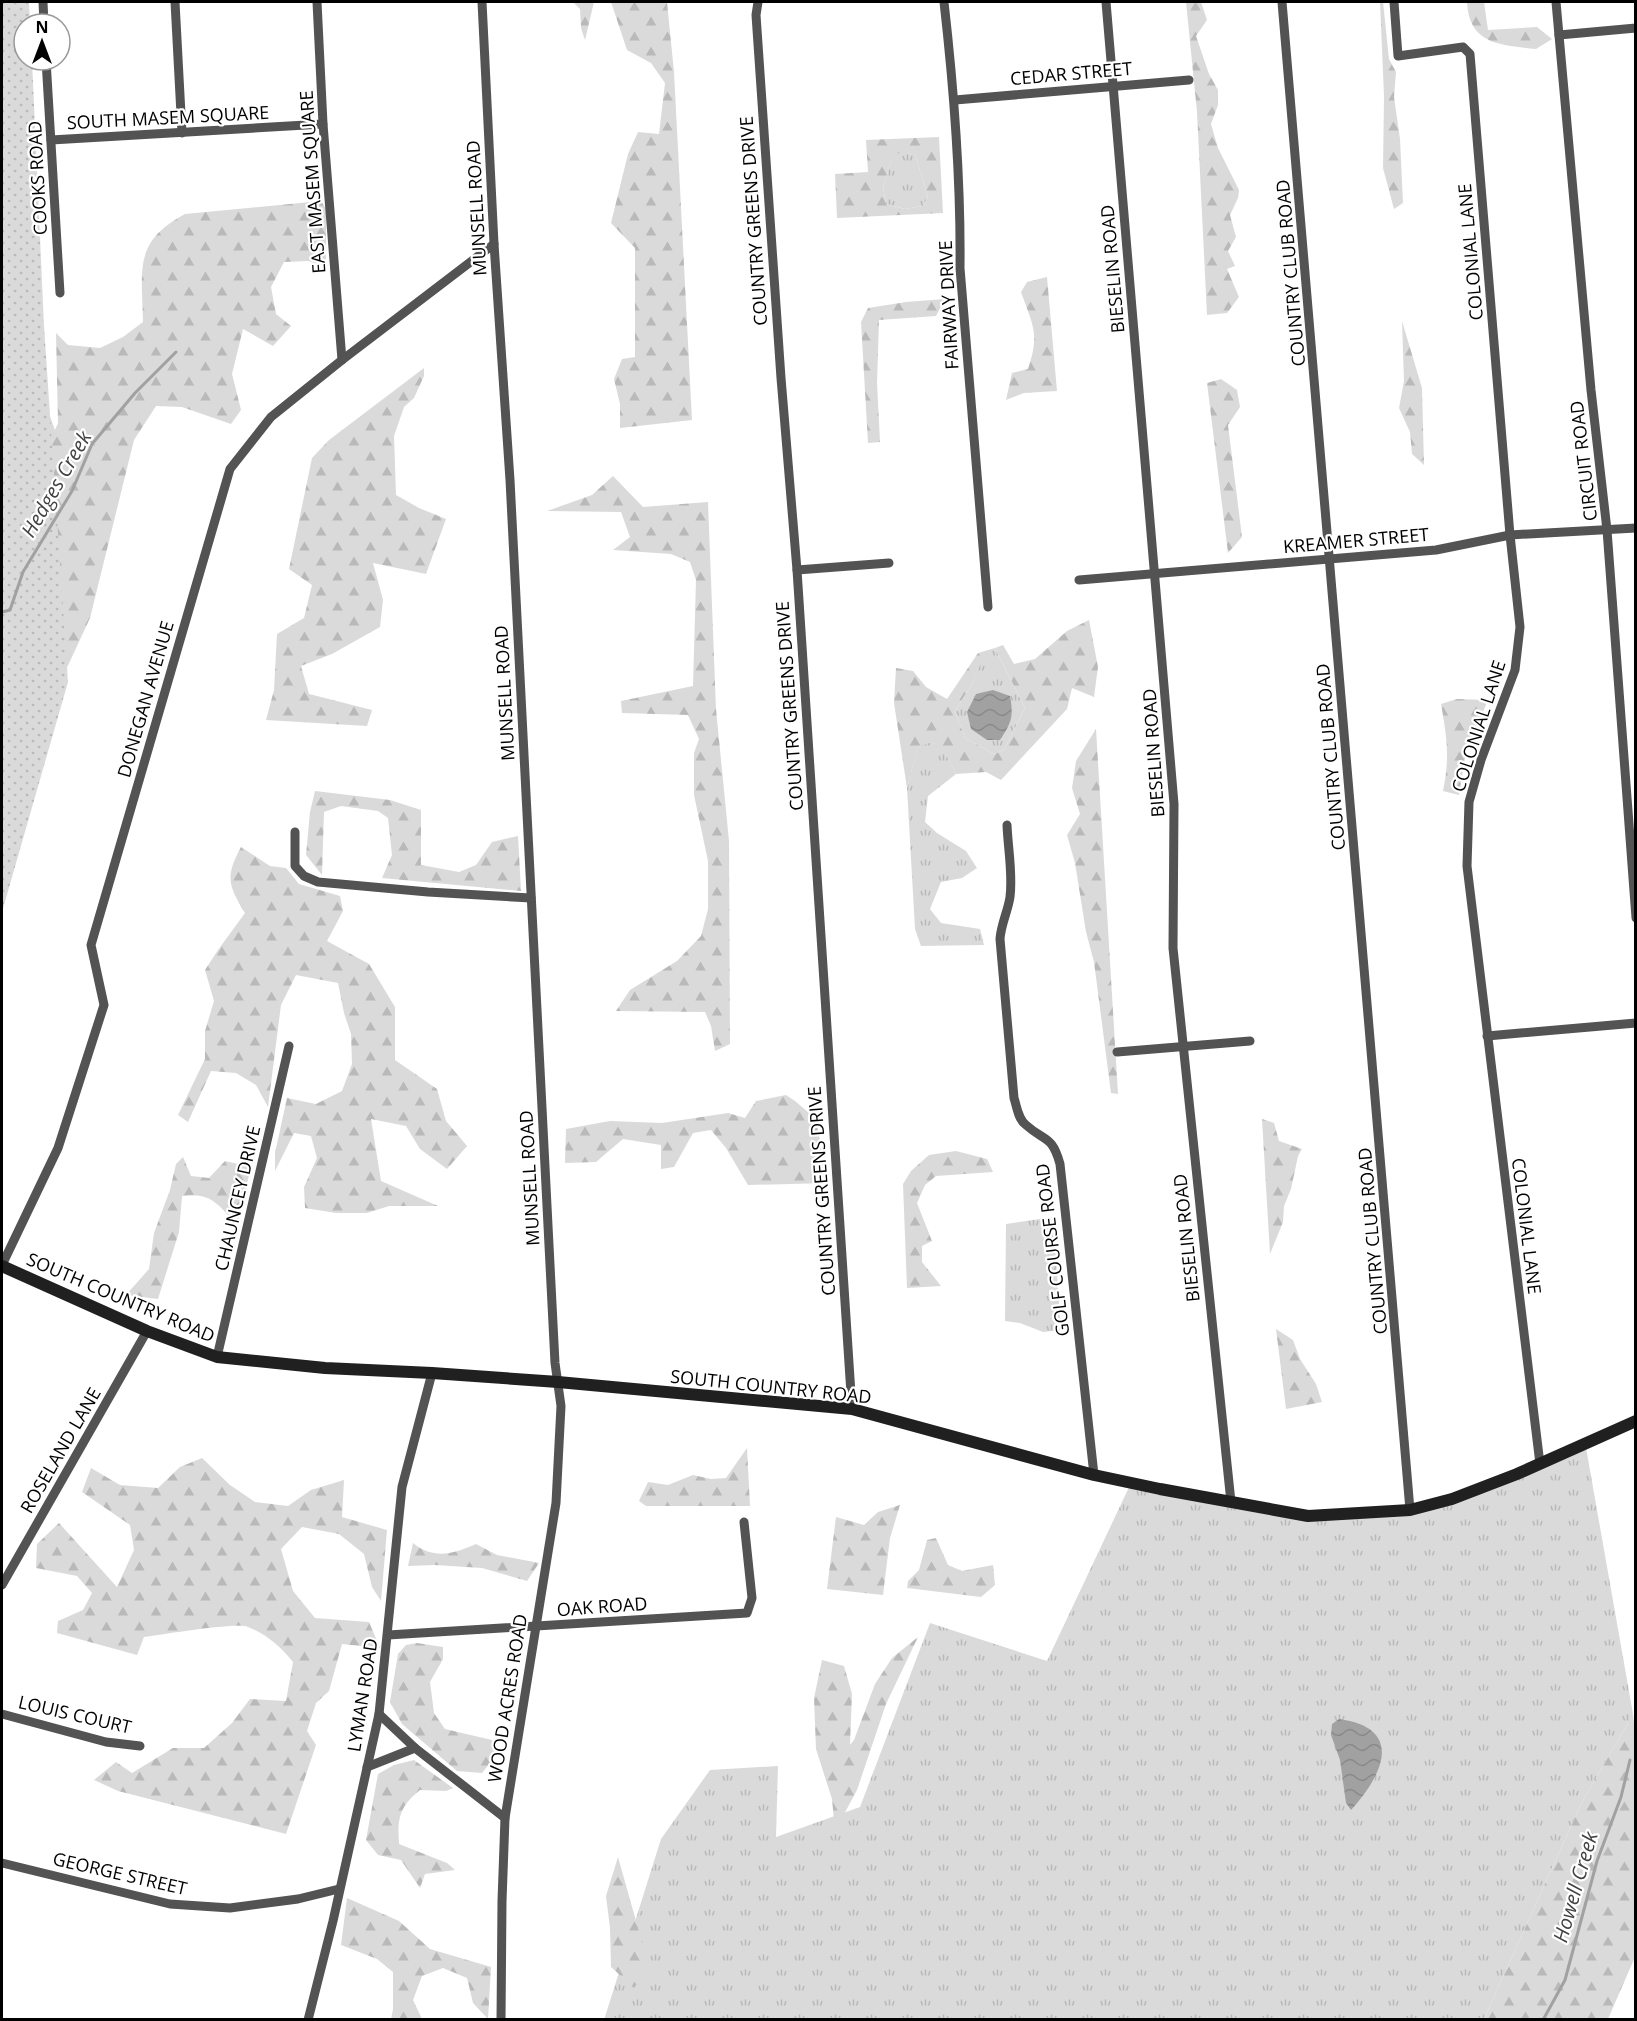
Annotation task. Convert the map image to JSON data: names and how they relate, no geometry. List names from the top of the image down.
{
  "streets": {
    "main road": ["SOUTH COUNTRY ROAD"],
    "street": [
      "CEDAR STREET",
      "SOUTH MASEM SQUARE",
      "COOKS ROAD",
      "EAST MASEM SQUARE",
      "MUNSELL ROAD",
      "COUNTRY GREENS DRIVE",
      "COLONIAL LANE",
      "BIESELIN ROAD",
      "COUNTRY CLUB ROAD",
      "FAIRWAY DRIVE",
      "CIRCUIT ROAD",
      "KREAMER STREET",
      "DONEGAN AVENUE",
      "CHAUNCEY DRIVE",
      "GOLF COURSE ROAD",
      "ROSELAND LANE",
      "OAK ROAD",
      "LYMAN ROAD",
      "WOOD ACRES ROAD",
      "LOUIS COURT",
      "GEORGE STREET"
    ]
  },
  "crossings": [
    ["CEDAR STREET", "BIESELIN ROAD"],
    ["CEDAR STREET", "FAIRWAY DRIVE"],
    ["SOUTH MASEM SQUARE", "COOKS ROAD"],
    ["SOUTH MASEM SQUARE", "EAST MASEM SQUARE"],
    ["EAST MASEM SQUARE", "DONEGAN AVENUE"],
    ["MUNSELL ROAD", "DONEGAN AVENUE"],
    ["MUNSELL ROAD", "SOUTH COUNTRY ROAD"],
    ["MUNSELL ROAD", "WOOD ACRES ROAD"],
    ["COUNTRY GREENS DRIVE", "SOUTH COUNTRY ROAD"],
    ["COLONIAL LANE", "KREAMER STREET"],
    ["COLONIAL LANE", "SOUTH COUNTRY ROAD"],
    ["BIESELIN ROAD", "KREAMER STREET"],
    ["BIESELIN ROAD", "SOUTH COUNTRY ROAD"],
    ["COUNTRY CLUB ROAD", "KREAMER STREET"],
    ["COUNTRY CLUB ROAD", "SOUTH COUNTRY ROAD"],
    ["CIRCUIT ROAD", "KREAMER STREET"],
    ["DONEGAN AVENUE", "SOUTH COUNTRY ROAD"],
    ["CHAUNCEY DRIVE", "SOUTH COUNTRY ROAD"],
    ["GOLF COURSE ROAD", "SOUTH COUNTRY ROAD"],
    ["SOUTH COUNTRY ROAD", "ROSELAND LANE"],
    ["SOUTH COUNTRY ROAD", "LYMAN ROAD"],
    ["SOUTH COUNTRY ROAD", "WOOD ACRES ROAD"],
    ["OAK ROAD", "LYMAN ROAD"],
    ["OAK ROAD", "WOOD ACRES ROAD"],
    ["LYMAN ROAD", "GEORGE STREET"]
  ],
  "water": ["Hedges Creek", "Howell Creek"],
  "north": "top"
}
